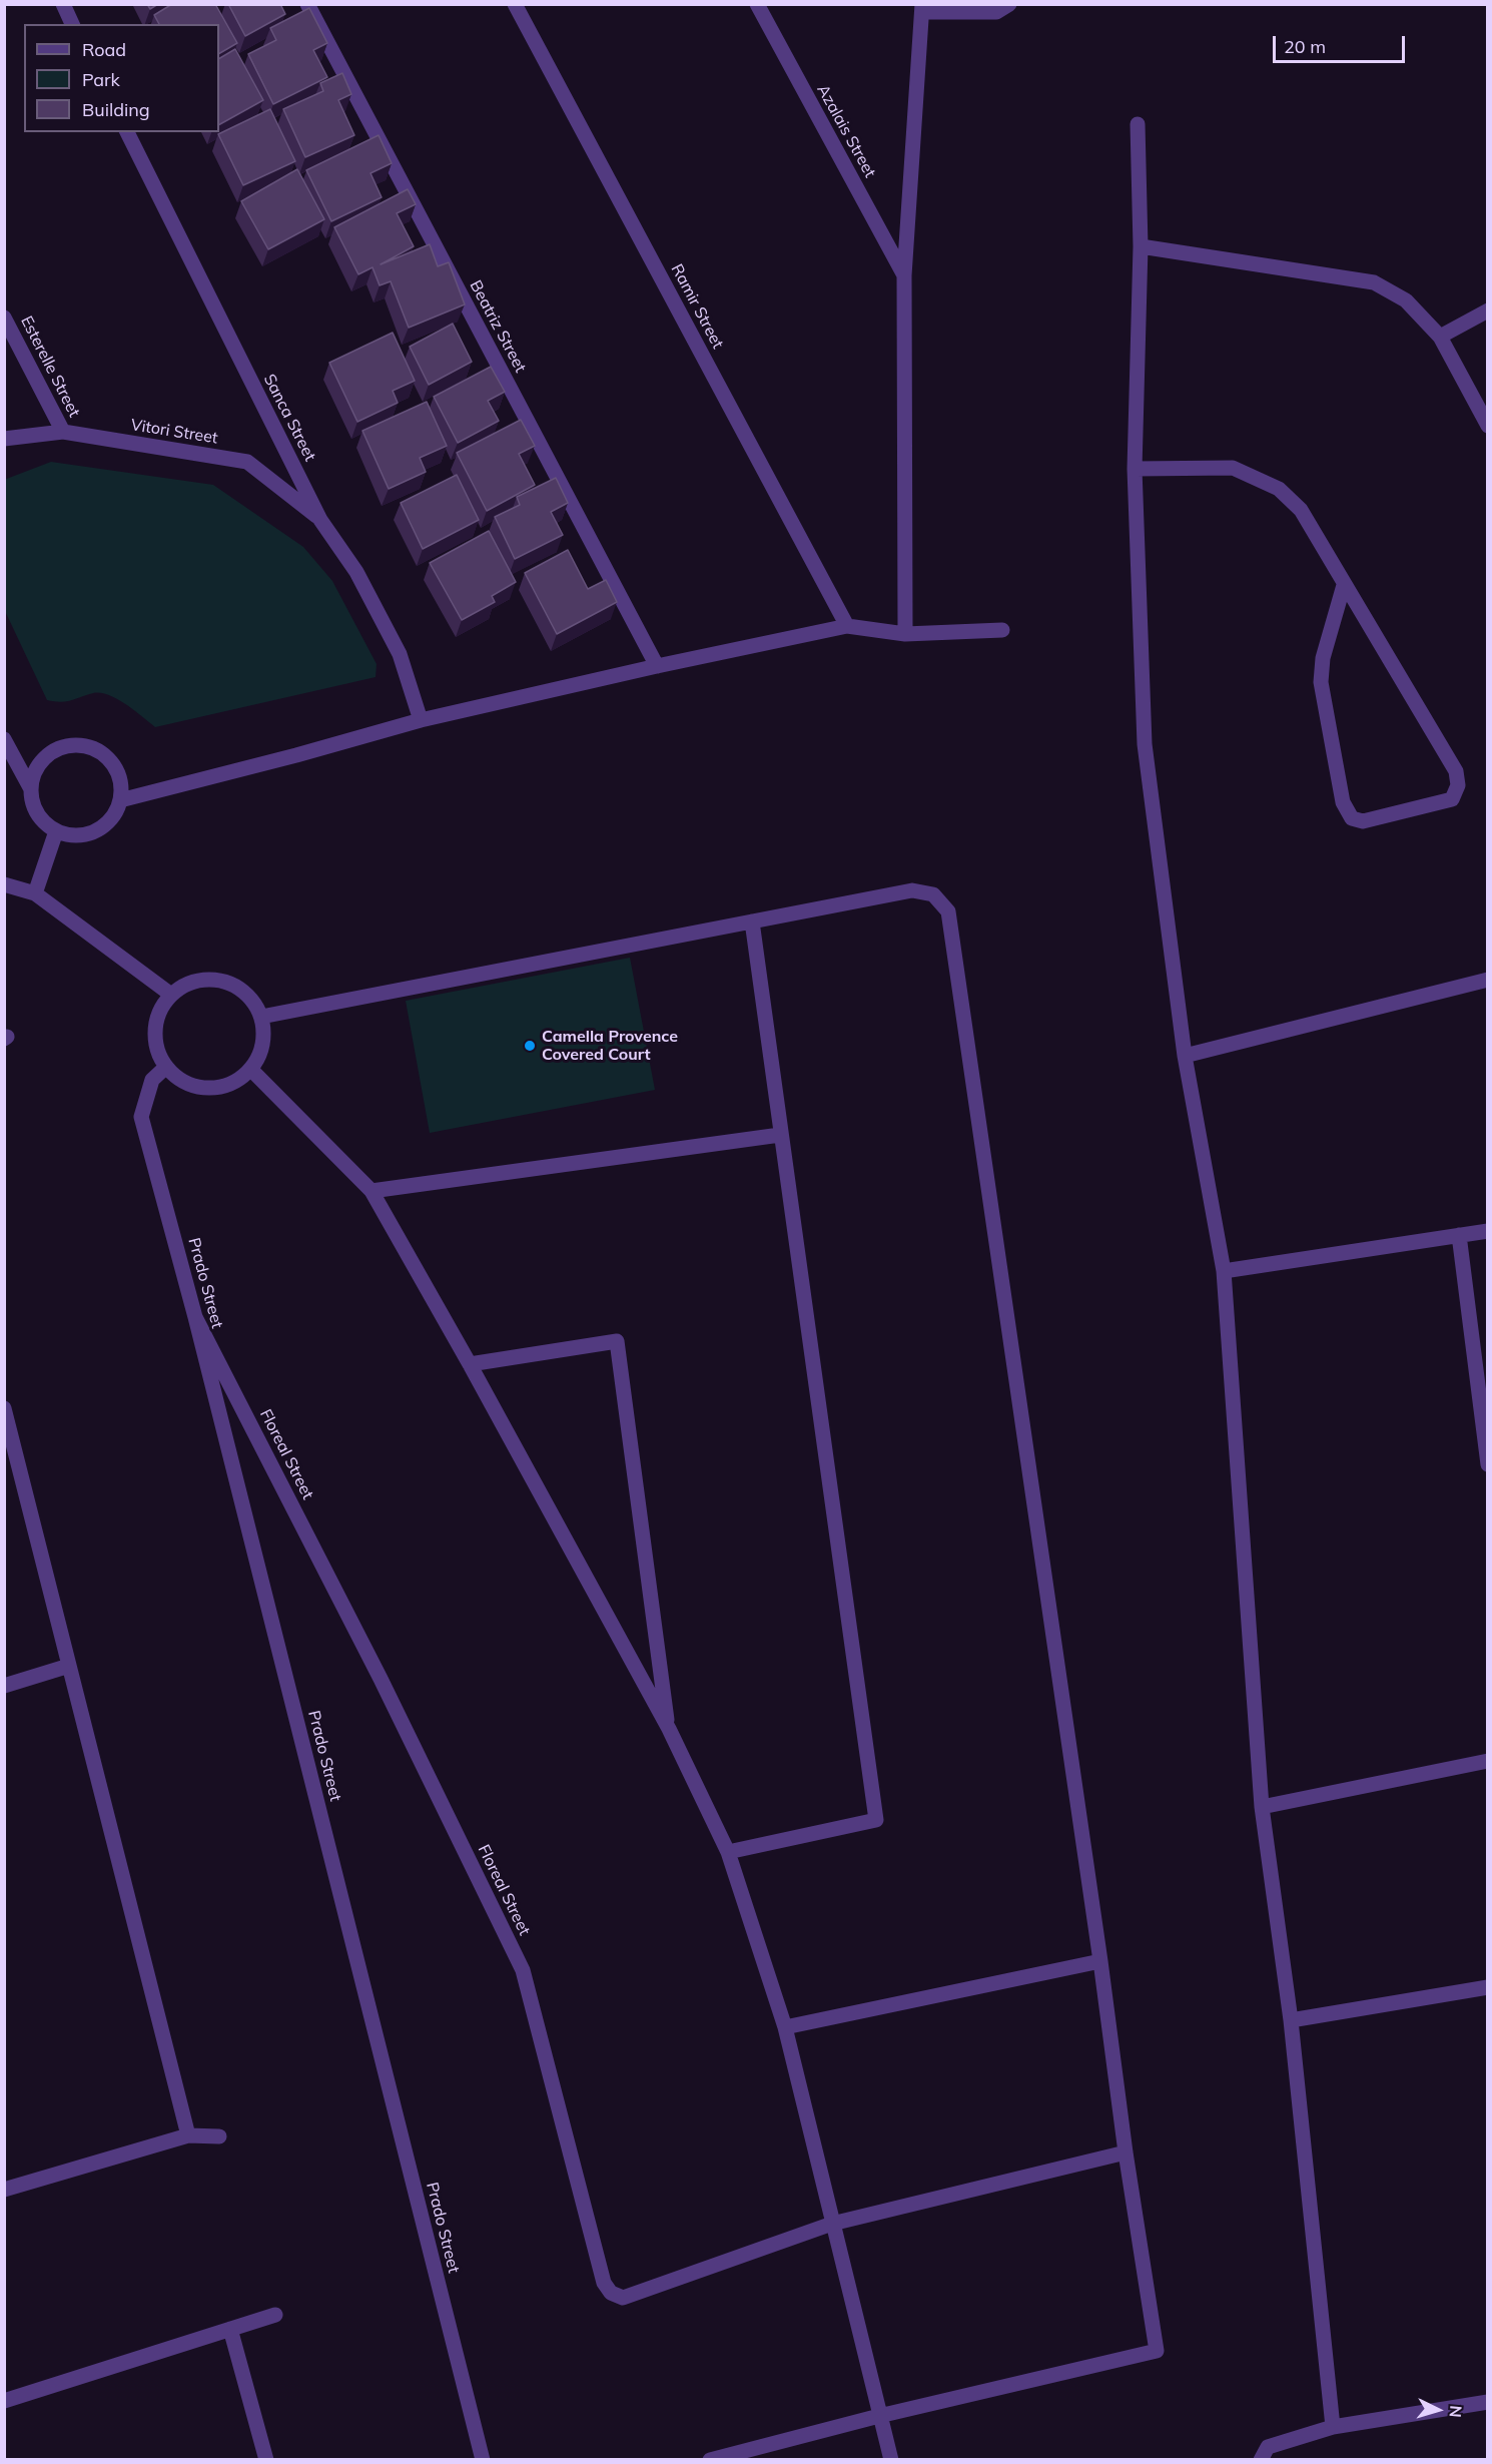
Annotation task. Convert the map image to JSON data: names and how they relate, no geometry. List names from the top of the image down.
{
  "streets": {
    "street": [
      "Azalais Street",
      "Ramir Street",
      "Beatriz Street",
      "Esterelle Street",
      "Sanca Street",
      "Vitori Street",
      "Prado Street",
      "Floreal Street"
    ]
  },
  "crossings": [
    ["Esterelle Street", "Vitori Street"],
    ["Sanca Street", "Vitori Street"],
    ["Prado Street", "Floreal Street"]
  ],
  "places": ["Camella Provence Covered Court"],
  "legend": ["Road", "Park", "Building"],
  "scale_bar": "20 m",
  "north": "right"
}
